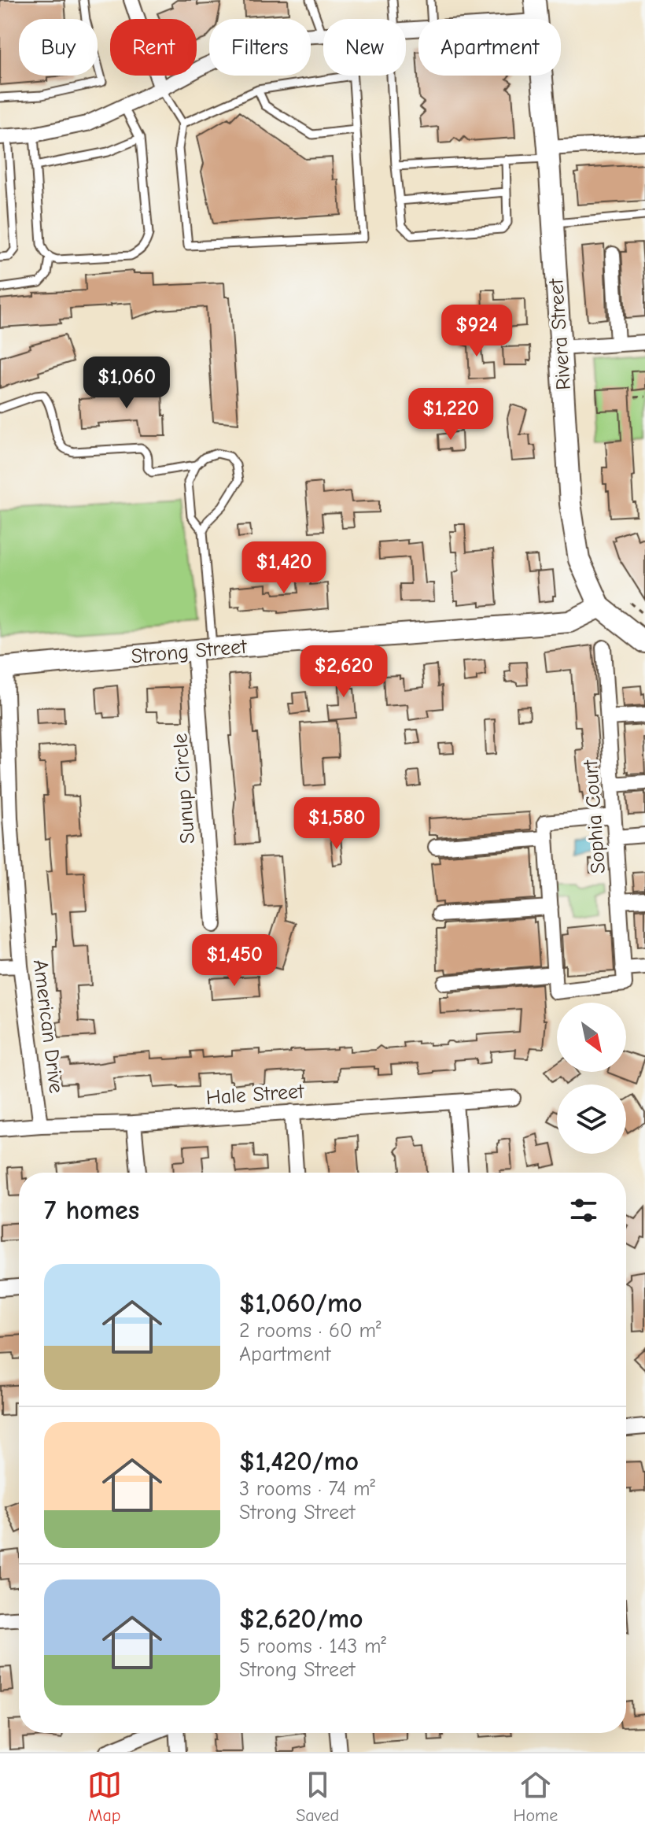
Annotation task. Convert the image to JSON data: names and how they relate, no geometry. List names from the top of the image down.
{
  "streets": {
    "street": [
      "Rivera Street",
      "Strong Street",
      "Sunup Circle",
      "Sophia Court",
      "American Drive",
      "Hale Street"
    ]
  },
  "crossings": [
    ["Rivera Street", "Strong Street"],
    ["Strong Street", "Sunup Circle"],
    ["Strong Street", "American Drive"],
    ["American Drive", "Hale Street"]
  ],
  "north": "bottom right",
  "page": {
    "chip": [
      "Buy",
      "Rent",
      "Filters",
      "New",
      "Apartment"
    ],
    "price": [
      "$924",
      "$1,060",
      "$1,220",
      "$1,420",
      "$2,620",
      "$1,580",
      "$1,450"
    ],
    "heading": "7 homes",
    "list": [
      {
        "name": "$1,060/mo",
        "note": "2 rooms · 60 m² · Apartment"
      },
      {
        "name": "$1,420/mo",
        "note": "3 rooms · 74 m² · Strong Street"
      },
      {
        "name": "$2,620/mo",
        "note": "5 rooms · 143 m² · Strong Street"
      }
    ],
    "tabs": ["Map", "Saved", "Home"]
  }
}
